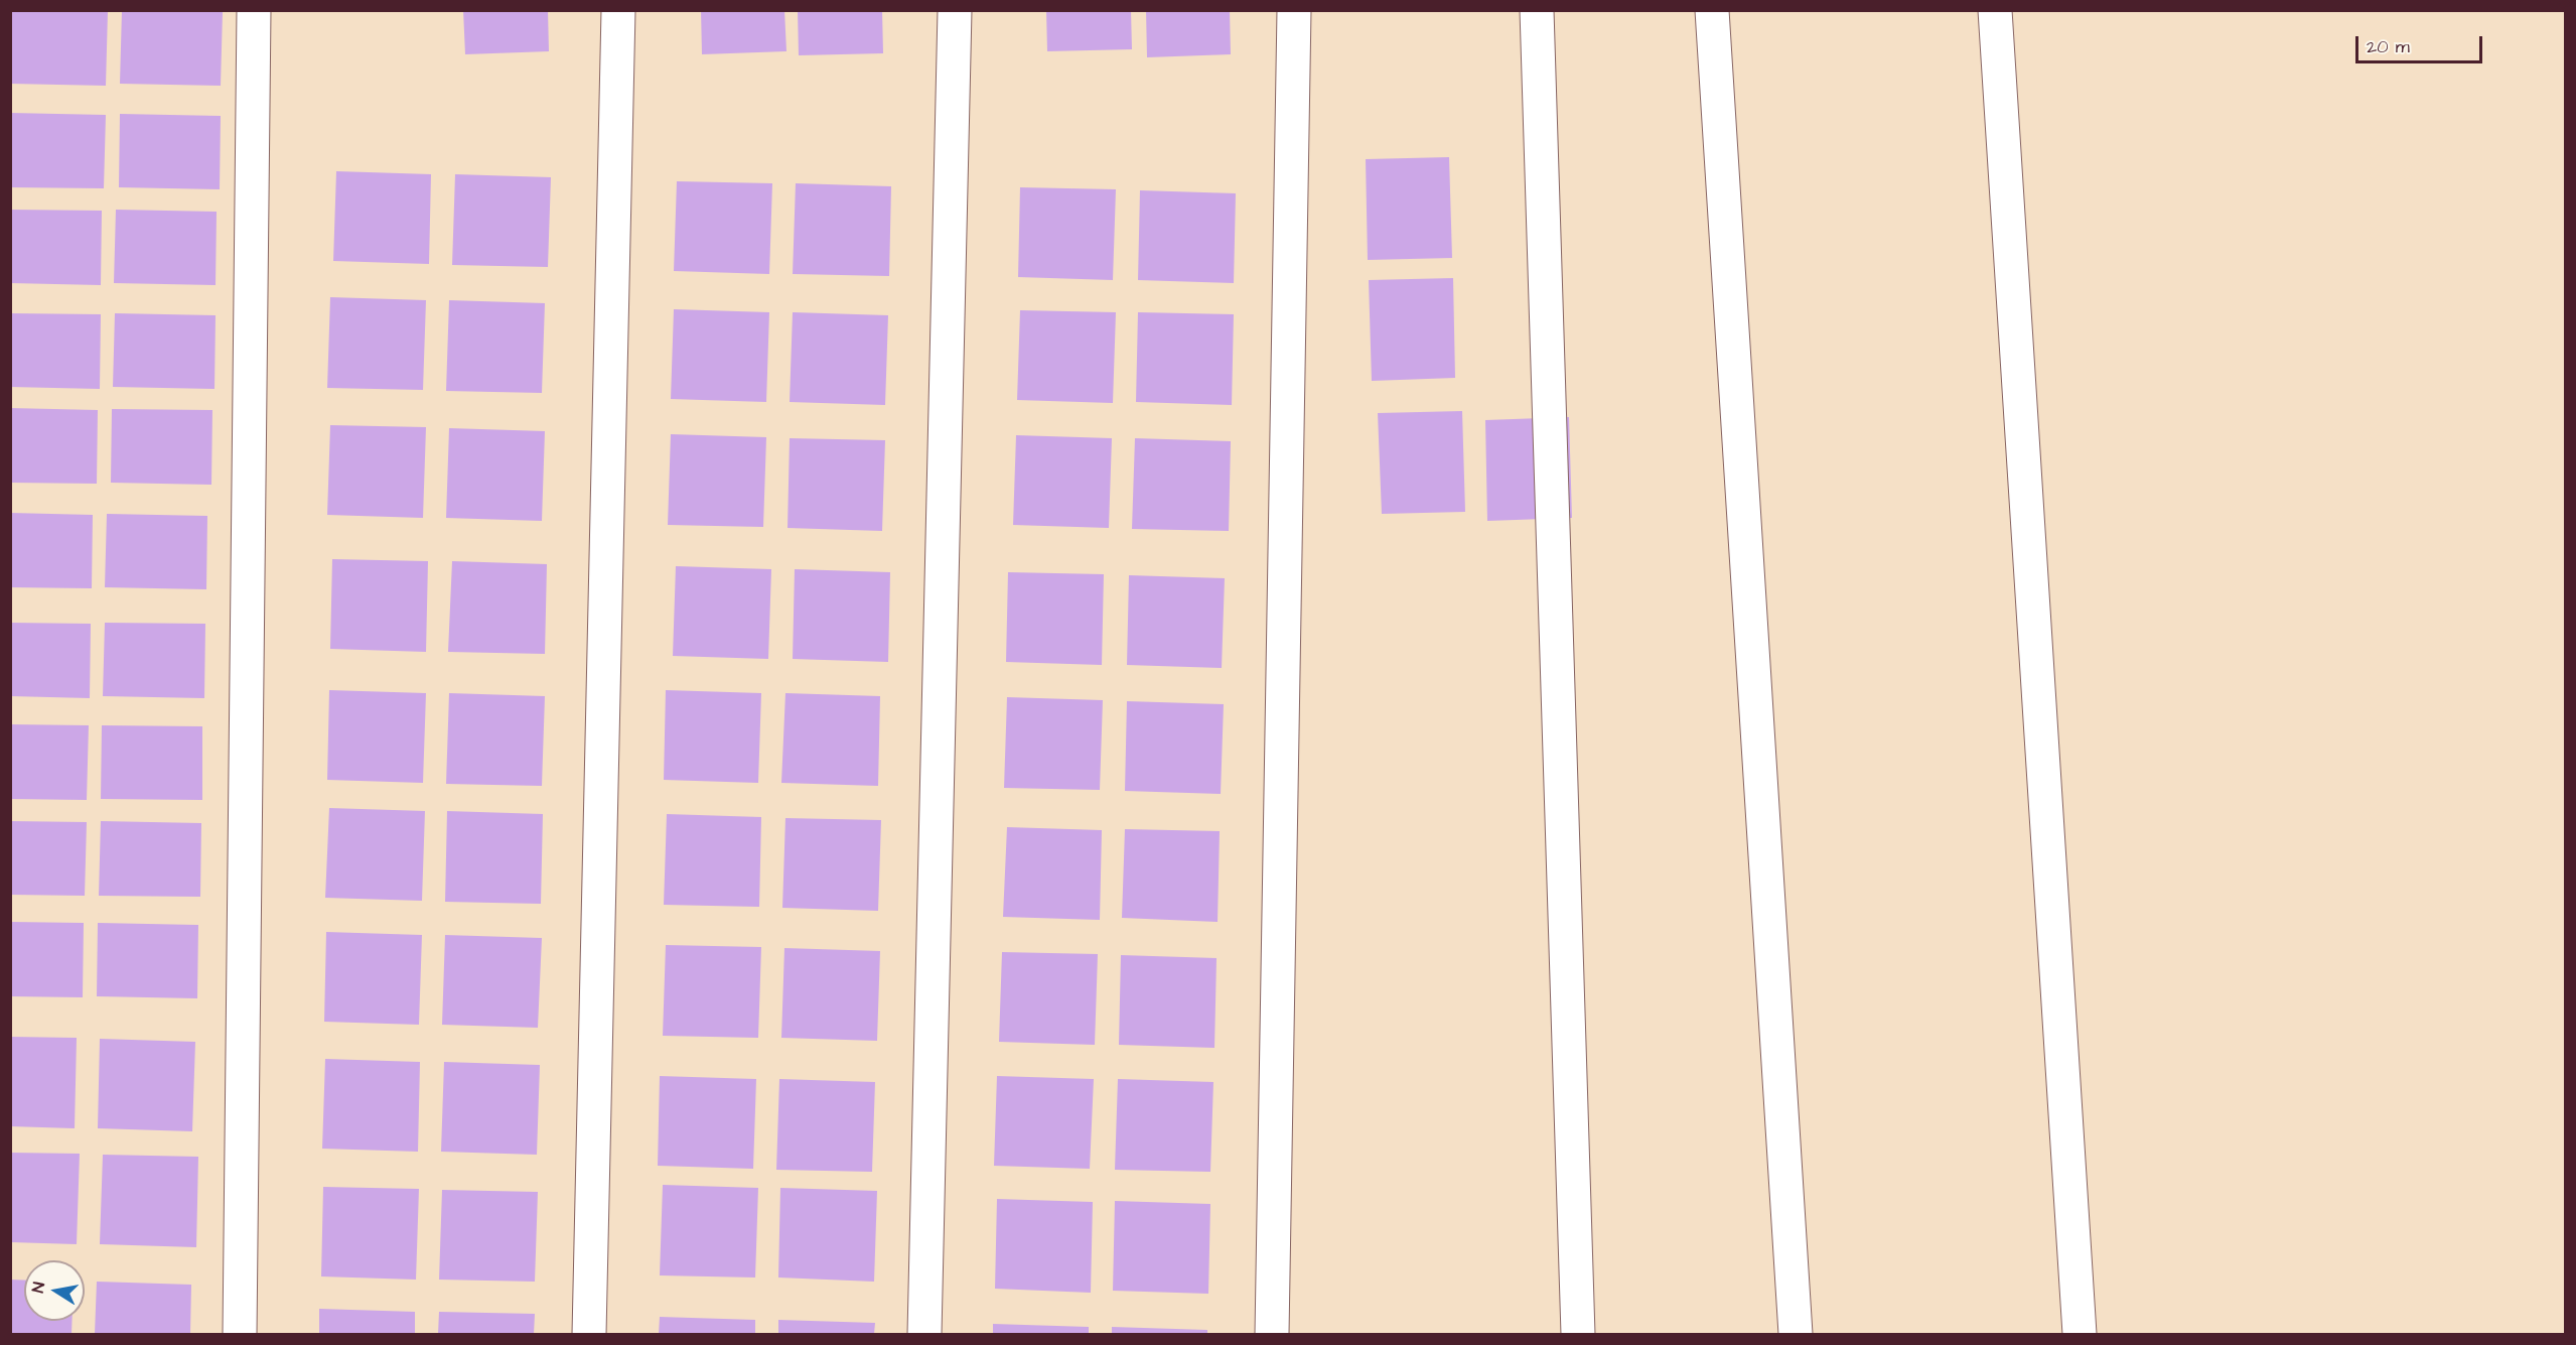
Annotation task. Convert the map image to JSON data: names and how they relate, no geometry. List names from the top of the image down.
{
  "scale_bar": "20 m",
  "north": "left"
}
